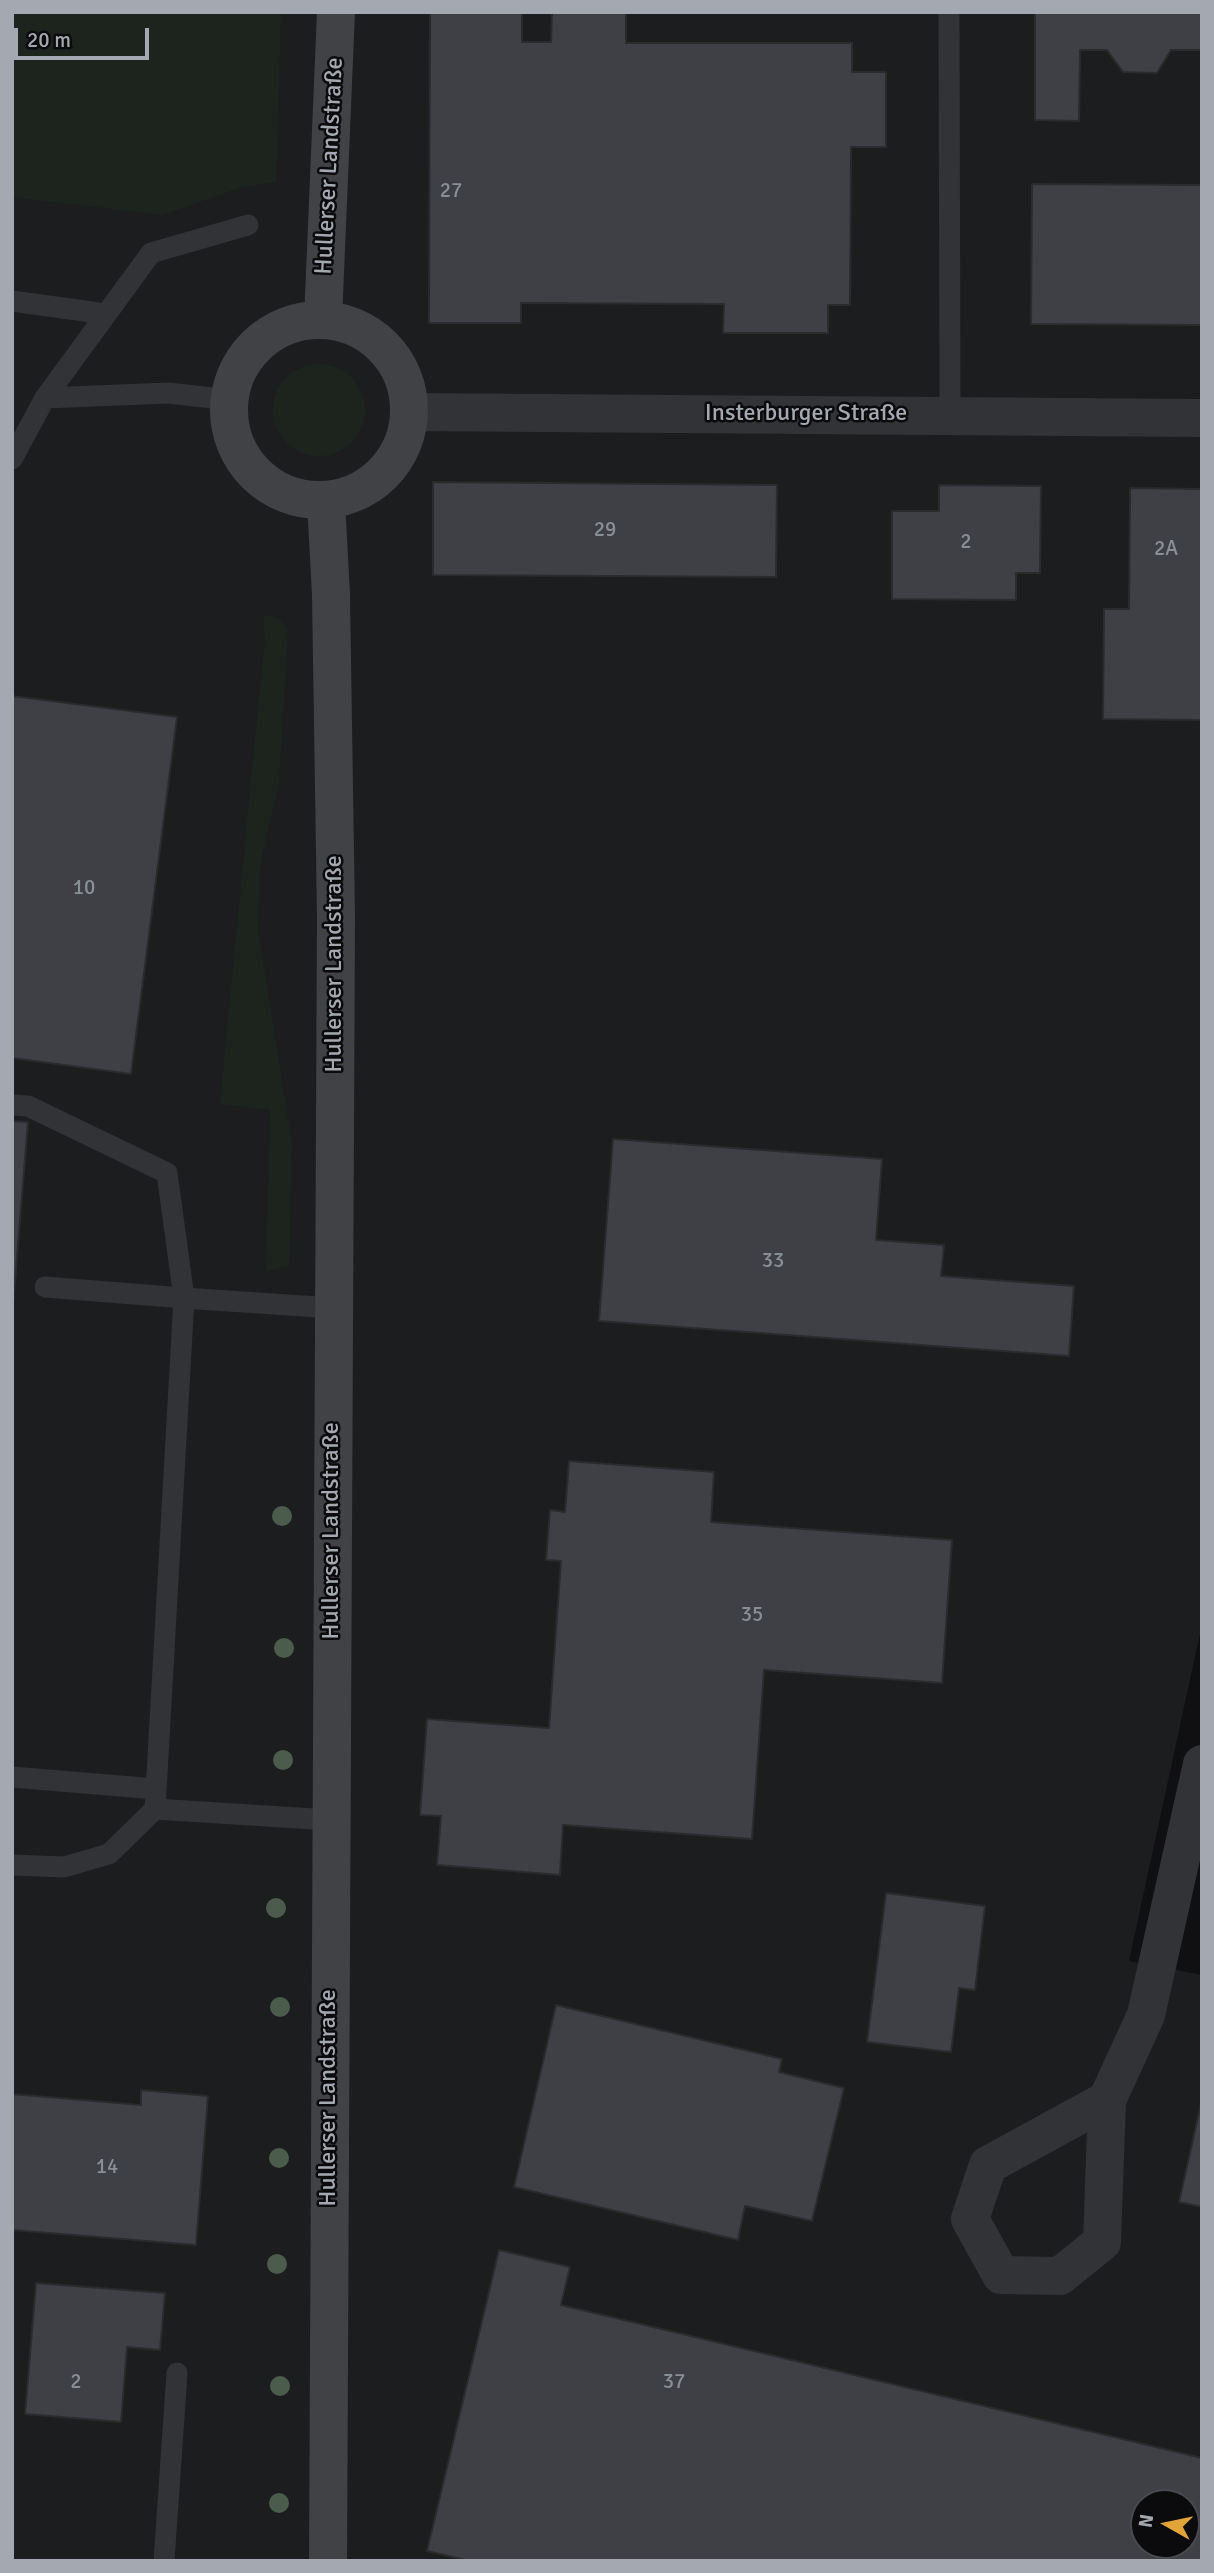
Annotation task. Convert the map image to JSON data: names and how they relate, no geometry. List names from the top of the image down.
{
  "streets": {
    "street": ["Hullerser Landstraße", "Insterburger Straße"]
  },
  "crossings": [
    ["Hullerser Landstraße", "Insterburger Straße"]
  ],
  "house_numbers": [
    "27",
    "29",
    "2",
    "2A",
    "10",
    "33",
    "35",
    "14",
    "2",
    "37"
  ],
  "scale_bar": "20 m",
  "north": "left"
}
